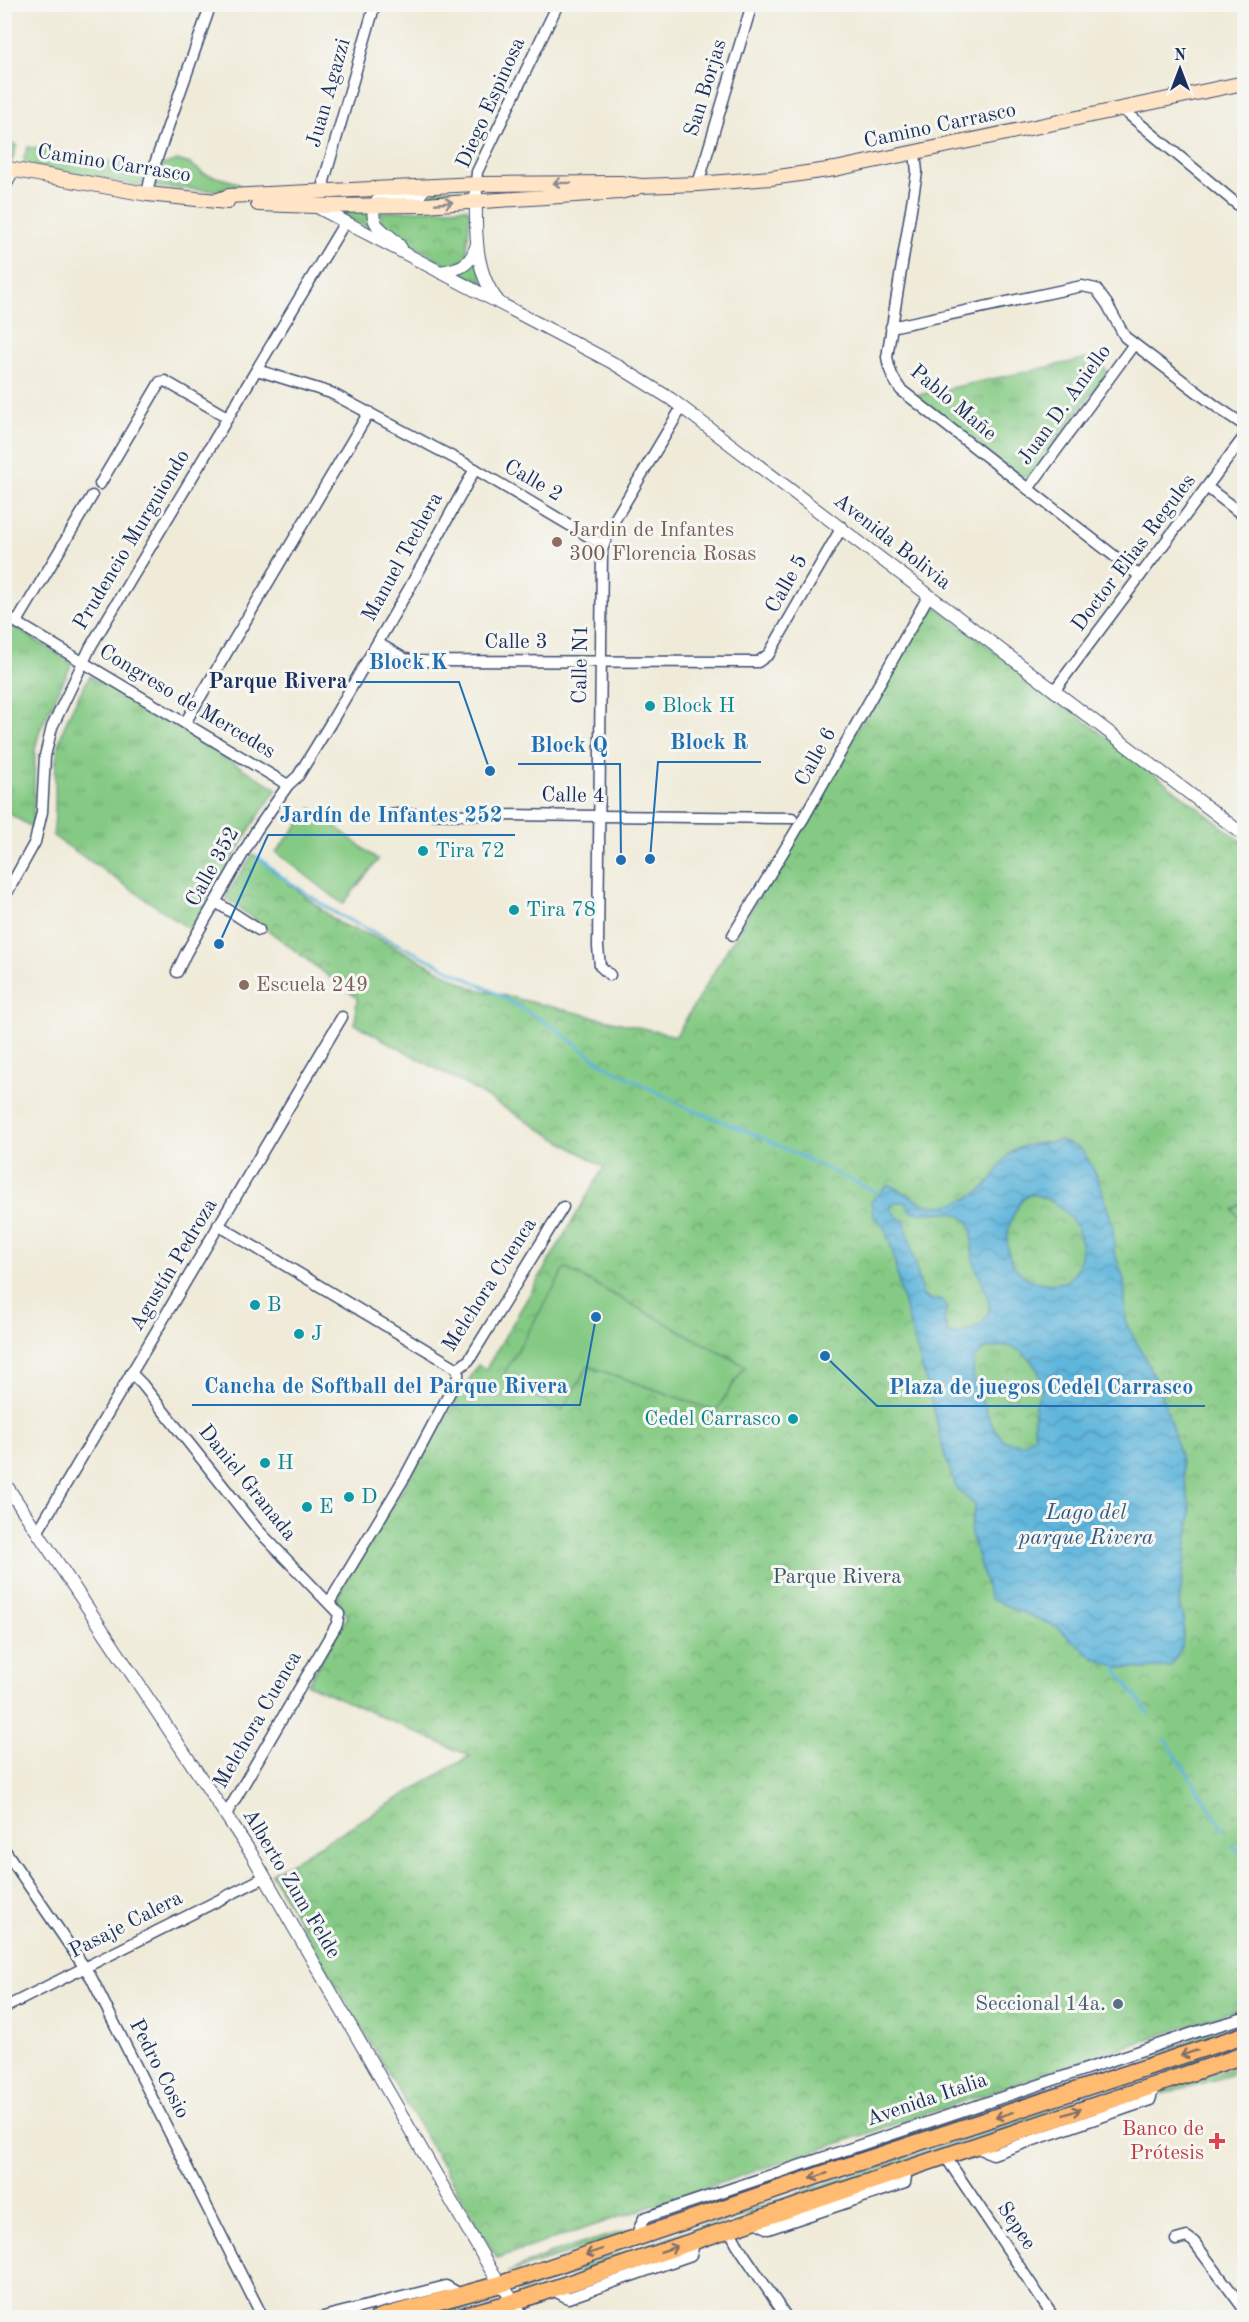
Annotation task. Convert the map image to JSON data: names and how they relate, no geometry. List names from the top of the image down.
{
  "streets": {
    "main road": ["Camino Carrasco", "Avenida Italia"],
    "street": [
      "San Borjas",
      "Juan Agazzi",
      "Diego Espinosa",
      "Pablo Mañe",
      "Juan D. Aniello",
      "Calle 2",
      "Prudencio Murguiondo",
      "Avenida Bolivia",
      "Doctor Elias Regules",
      "Manuel Techera",
      "Calle 5",
      "Calle 3",
      "Calle N1",
      "Congreso de Mercedes",
      "Calle 6",
      "Calle 4",
      "Calle 352",
      "Agustín Pedroza",
      "Melchora Cuenca",
      "Daniel Granada",
      "Alberto Zum Felde",
      "Pasaje Calera",
      "Pedro Cosio",
      "Sepee"
    ]
  },
  "crossings": [
    ["San Borjas", "Camino Carrasco"],
    ["Juan Agazzi", "Camino Carrasco"],
    ["Diego Espinosa", "Camino Carrasco"],
    ["Diego Espinosa", "Avenida Bolivia"],
    ["Camino Carrasco", "Pablo Mañe"],
    ["Camino Carrasco", "Avenida Bolivia"],
    ["Pablo Mañe", "Juan D. Aniello"],
    ["Pablo Mañe", "Doctor Elias Regules"],
    ["Calle 2", "Prudencio Murguiondo"],
    ["Calle 2", "Manuel Techera"],
    ["Calle 2", "Calle N1"],
    ["Prudencio Murguiondo", "Avenida Bolivia"],
    ["Prudencio Murguiondo", "Congreso de Mercedes"],
    ["Avenida Bolivia", "Doctor Elias Regules"],
    ["Avenida Bolivia", "Calle 5"],
    ["Avenida Bolivia", "Calle N1"],
    ["Avenida Bolivia", "Calle 6"],
    ["Manuel Techera", "Calle 3"],
    ["Manuel Techera", "Congreso de Mercedes"],
    ["Manuel Techera", "Calle 352"],
    ["Calle 5", "Calle 3"],
    ["Calle 3", "Calle N1"],
    ["Calle N1", "Calle 4"],
    ["Congreso de Mercedes", "Calle 352"],
    ["Agustín Pedroza", "Daniel Granada"],
    ["Agustín Pedroza", "Alberto Zum Felde"],
    ["Melchora Cuenca", "Daniel Granada"],
    ["Melchora Cuenca", "Alberto Zum Felde"],
    ["Alberto Zum Felde", "Pasaje Calera"],
    ["Alberto Zum Felde", "Avenida Italia"],
    ["Pasaje Calera", "Pedro Cosio"]
  ],
  "districts": ["Parque Rivera"],
  "water": ["Lago del parque Rivera"],
  "parks": ["Parque Rivera"],
  "places": {
    "other": [
      "Jardin de Infantes 300 Florencia Rosas",
      "Block H",
      "Block K",
      "Tira 72",
      "Block R",
      "Block Q",
      "Tira 78",
      "Jardín de Infantes 252",
      "Escuela 249",
      "B",
      "Cancha de Softball del Parque Rivera",
      "J",
      "Plaza de juegos Cedel Carrasco",
      "Cedel Carrasco",
      "H",
      "D",
      "E",
      "Seccional 14a."
    ],
    "health": ["Banco de Prótesis"]
  },
  "north": "top"
}
